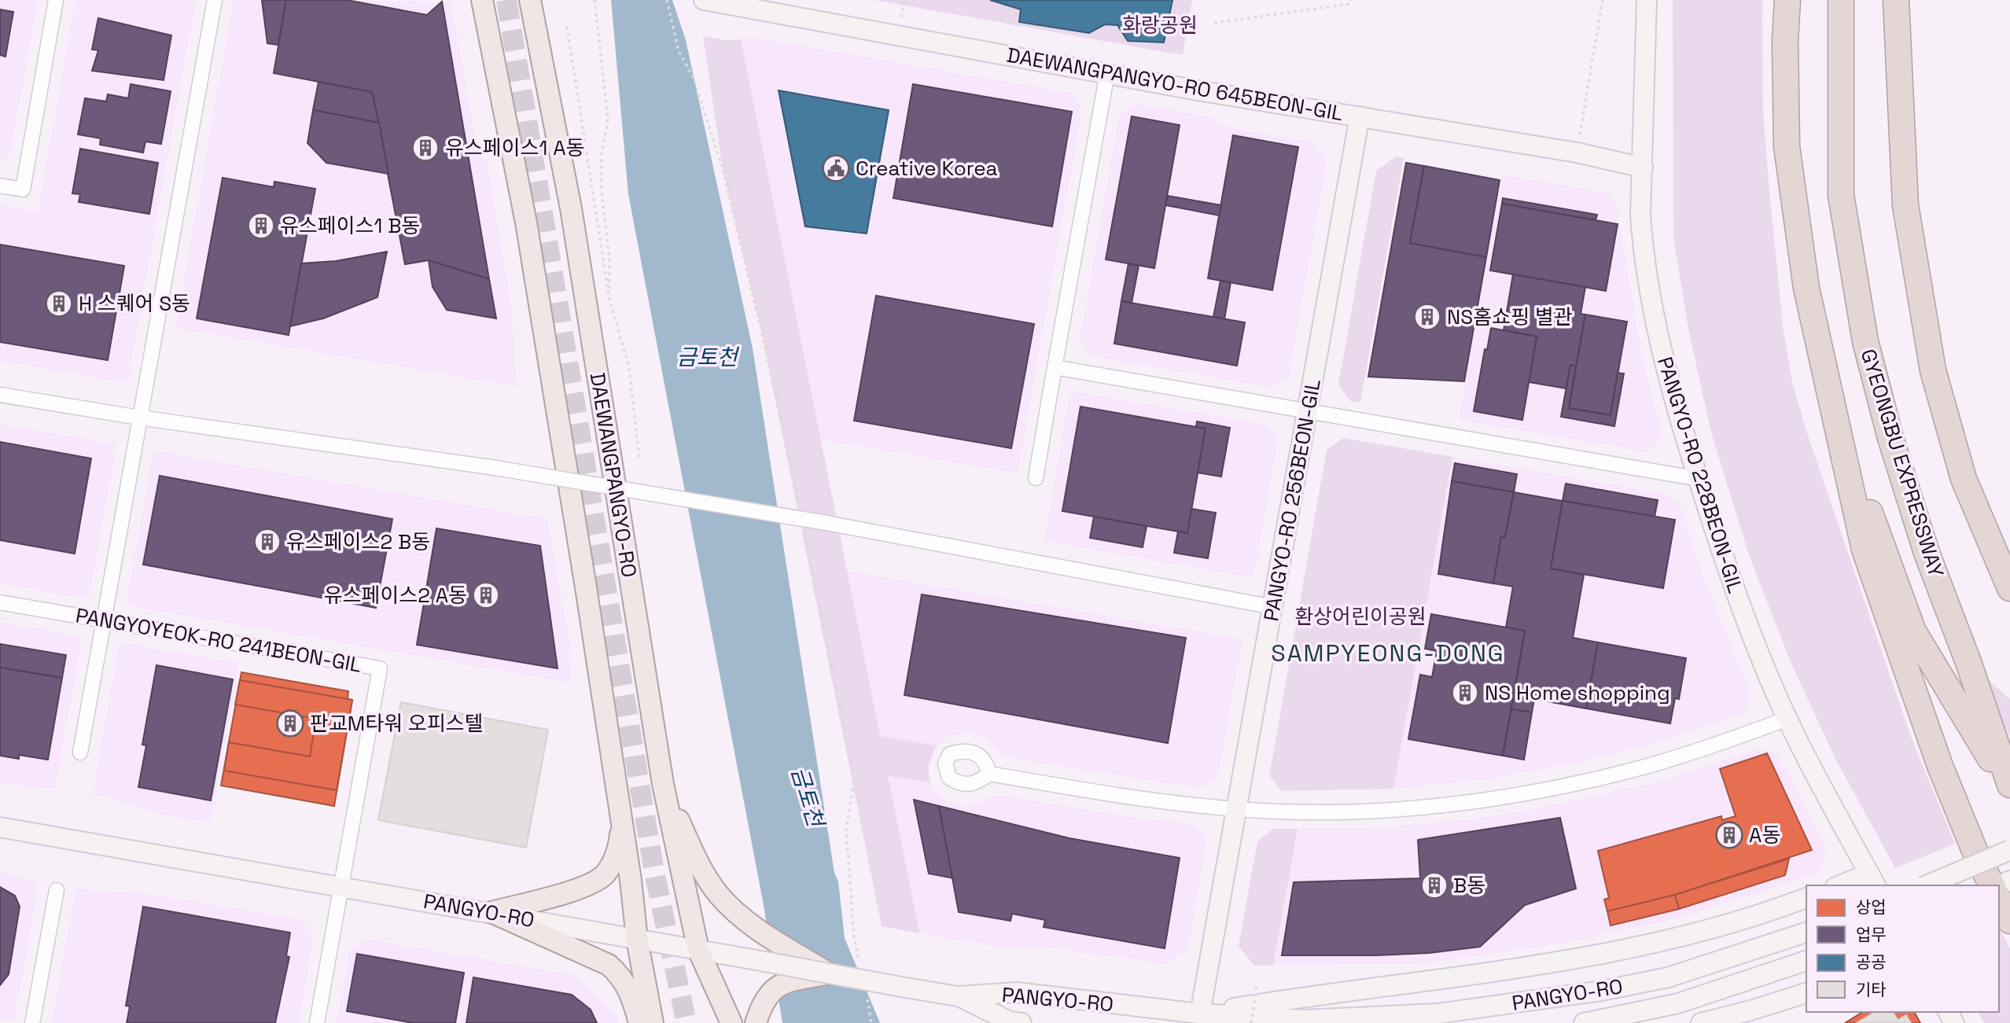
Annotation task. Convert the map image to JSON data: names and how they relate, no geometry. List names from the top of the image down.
{
  "streets": {
    "highway": ["GYEONGBU EXPRESSWAY"],
    "main road": [
      "DAEWANGPANGYO-RO 645BEON-GIL",
      "DAEWANGPANGYO-RO",
      "PANGYO-RO 228BEON-GIL",
      "PANGYO-RO 256BEON-GIL",
      "PANGYO-RO"
    ],
    "street": ["PANGYOYEOK-RO 241BEON-GIL"]
  },
  "crossings": [
    ["DAEWANGPANGYO-RO 645BEON-GIL", "PANGYO-RO 228BEON-GIL"],
    ["DAEWANGPANGYO-RO 645BEON-GIL", "PANGYO-RO 256BEON-GIL"],
    ["DAEWANGPANGYO-RO", "PANGYO-RO"],
    ["PANGYO-RO 256BEON-GIL", "PANGYO-RO"],
    ["PANGYOYEOK-RO 241BEON-GIL", "PANGYO-RO"]
  ],
  "districts": ["SAMPYEONG-DONG"],
  "water": ["금토천"],
  "parks": ["화랑공원", "환상어린이공원"],
  "places": {
    "building": [
      "유스페이스1 A동",
      "유스페이스1 B동",
      "H 스퀘어 S동",
      "NS홈쇼핑 별관",
      "유스페이스2 B동",
      "유스페이스2 A동",
      "NS Home shopping",
      "판교M타워 오피스텔",
      "A동",
      "B동"
    ],
    "public building": ["Creative Korea"]
  },
  "legend": [
    "상업",
    "업무",
    "공공",
    "기타"
  ]
}
